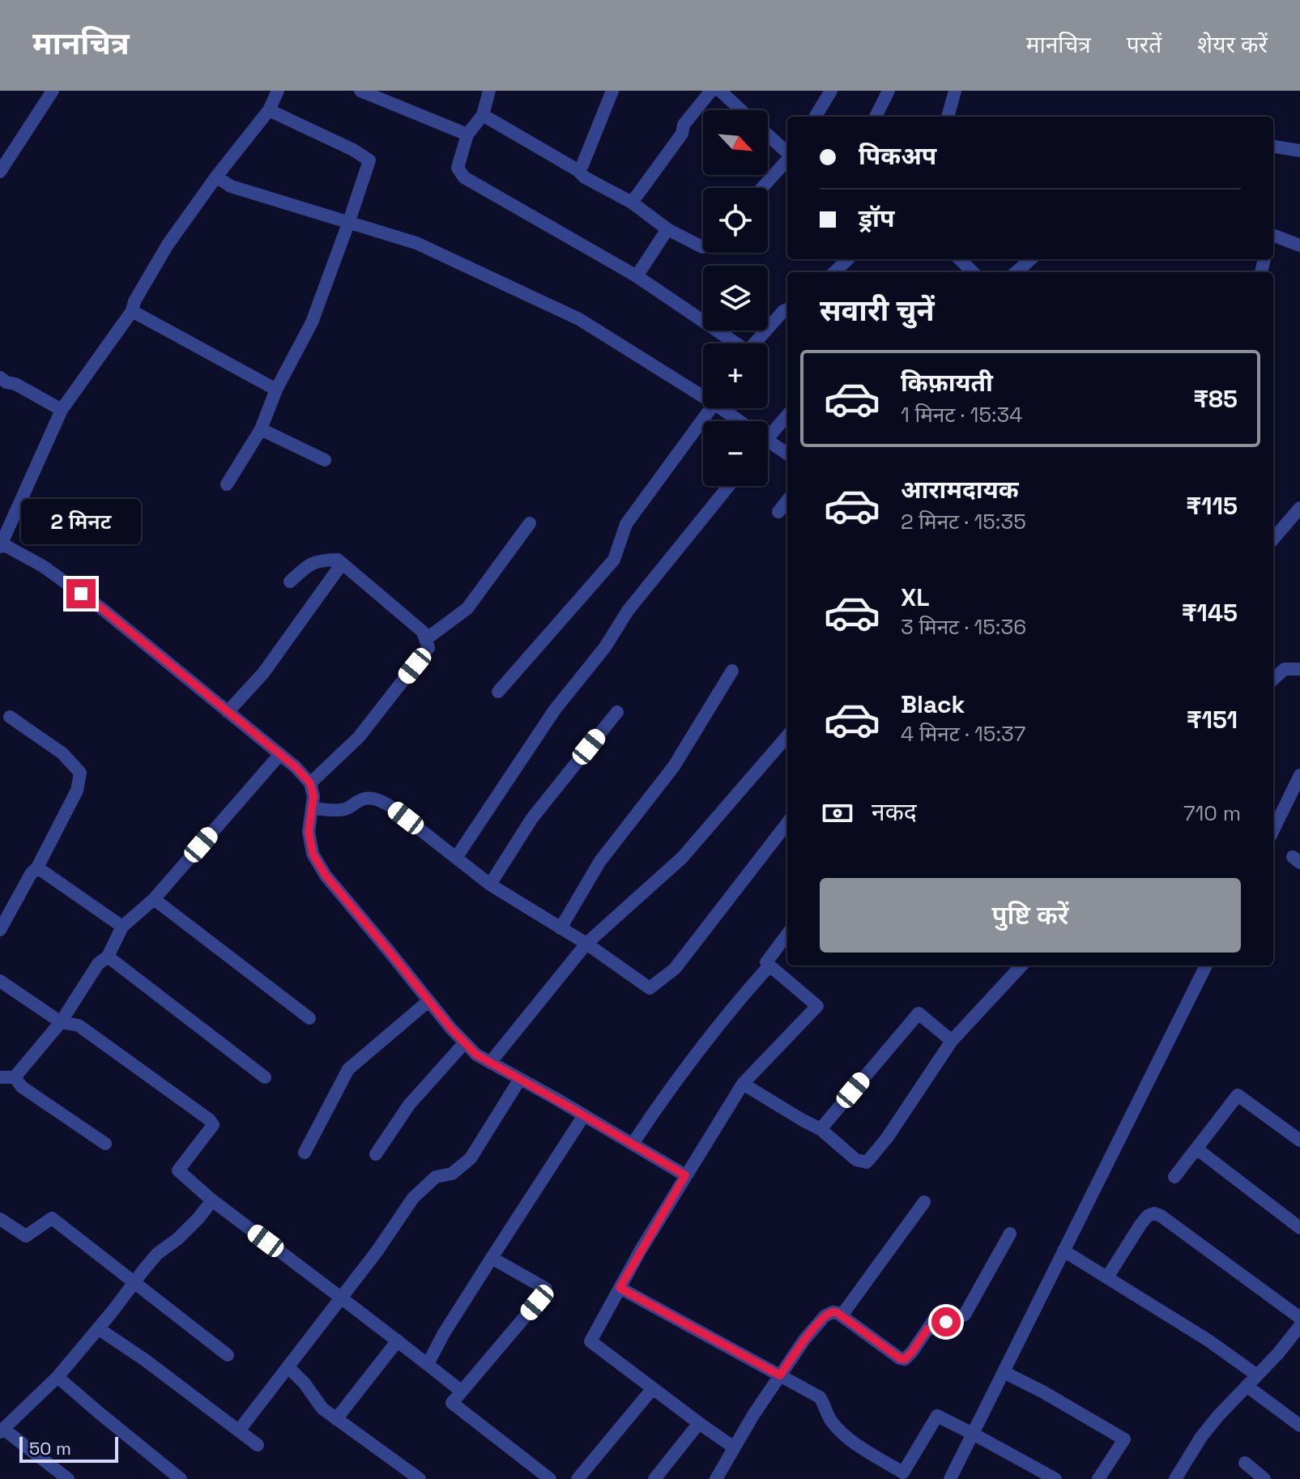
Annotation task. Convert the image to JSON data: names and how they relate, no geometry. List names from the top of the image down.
{
  "scale_bar": "50 m",
  "north": "bottom right",
  "page": {
    "header": "मानचित्र",
    "nav": ["मानचित्र", "परतें", "शेयर करें"],
    "map_buttons": ["+", "−"],
    "banner": ["पिकअप", "ड्रॉप"],
    "heading": "सवारी चुनें",
    "list": [
      {
        "name": "किफ़ायती",
        "note": "1 मिनट · 15:34",
        "value": "₹85"
      },
      {
        "name": "आरामदायक",
        "note": "2 मिनट · 15:35",
        "value": "₹115"
      },
      {
        "name": "XL",
        "note": "3 मिनट · 15:36",
        "value": "₹145"
      },
      {
        "name": "Black",
        "note": "4 मिनट · 15:37",
        "value": "₹151"
      }
    ],
    "bubble": "2 मिनट",
    "pay": ["नकद", "710 m"],
    "buttons": "पुष्टि करें",
    "scale": "50 m"
  }
}
